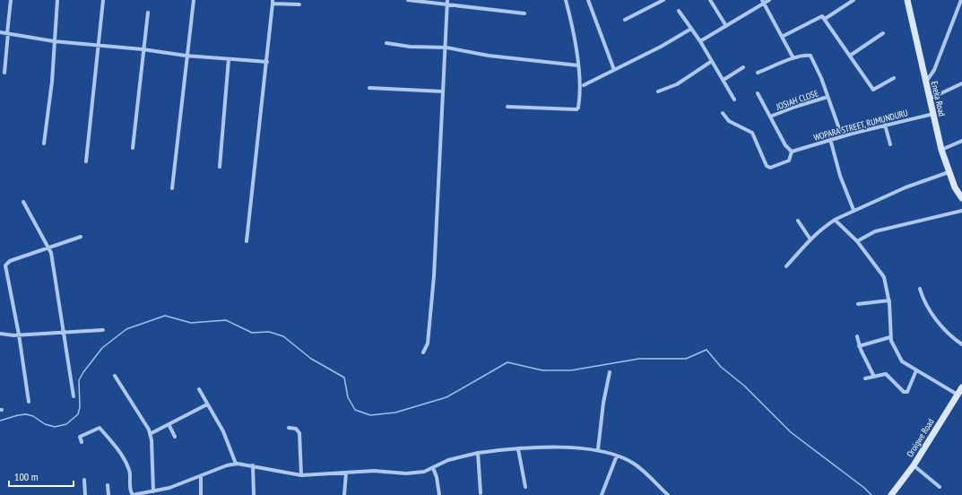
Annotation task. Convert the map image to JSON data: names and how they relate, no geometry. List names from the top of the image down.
{
  "streets": {
    "main road": ["Eneka Road", "Oroigwe Road"],
    "street": ["JOSIAH CLOSE", "WOPARA STREET, RUMUNDURU"]
  },
  "crossings": [
    ["Eneka Road", "WOPARA STREET, RUMUNDURU"]
  ],
  "scale_bar": "100 m"
}
